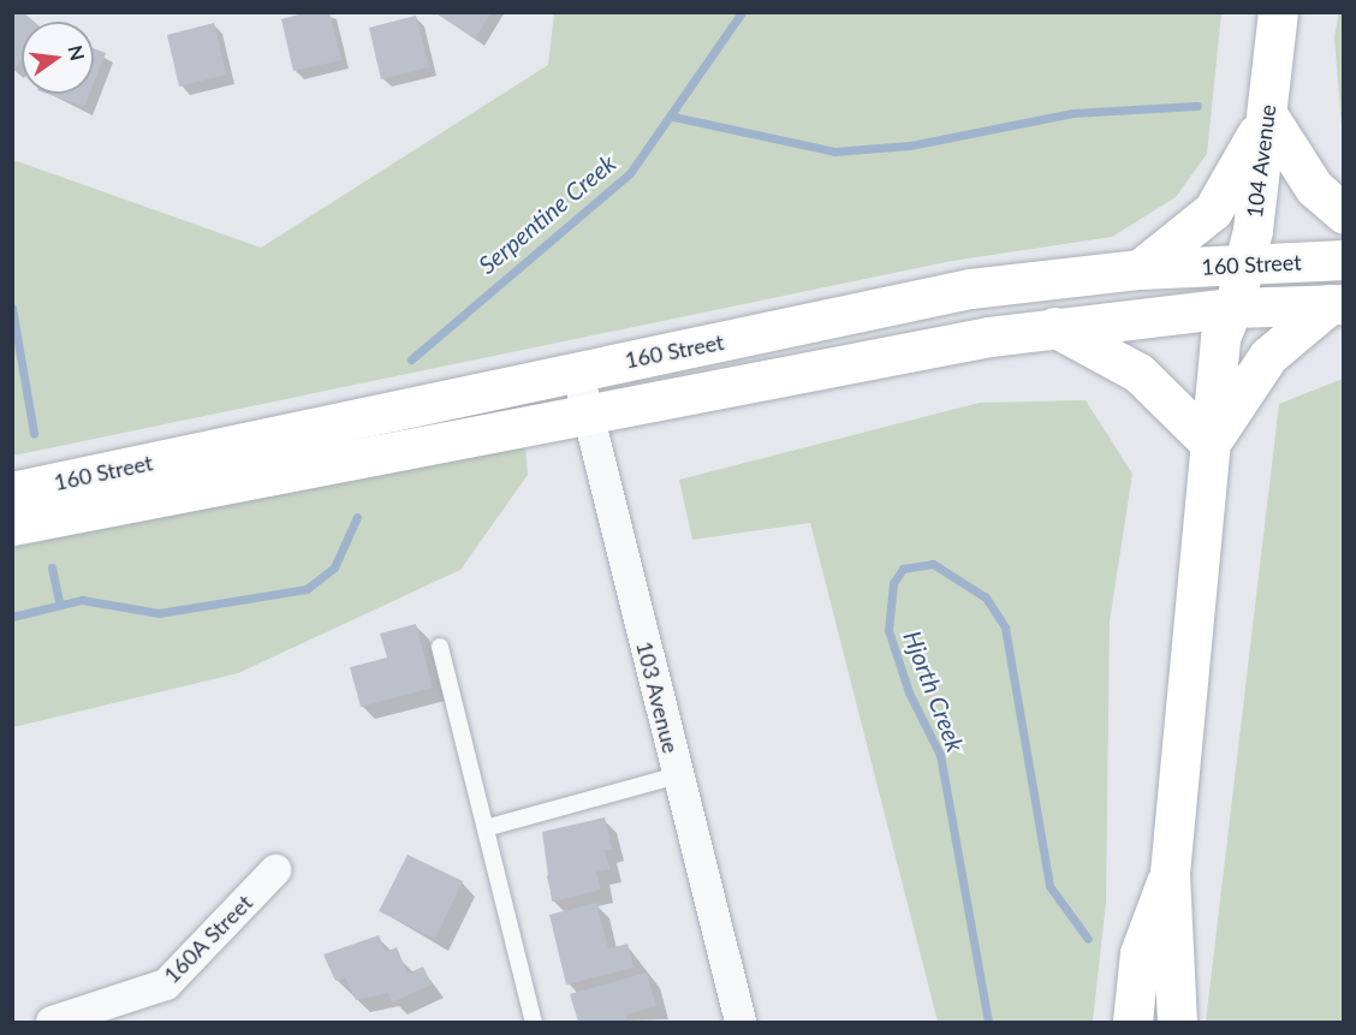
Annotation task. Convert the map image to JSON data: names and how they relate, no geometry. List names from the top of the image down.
{
  "streets": {
    "main road": ["104 Avenue", "160 Street"],
    "street": ["103 Avenue", "160A Street"]
  },
  "crossings": [
    ["104 Avenue", "160 Street"],
    ["160 Street", "103 Avenue"]
  ],
  "water": ["Serpentine Creek", "Hjorth Creek"],
  "north": "right"
}
